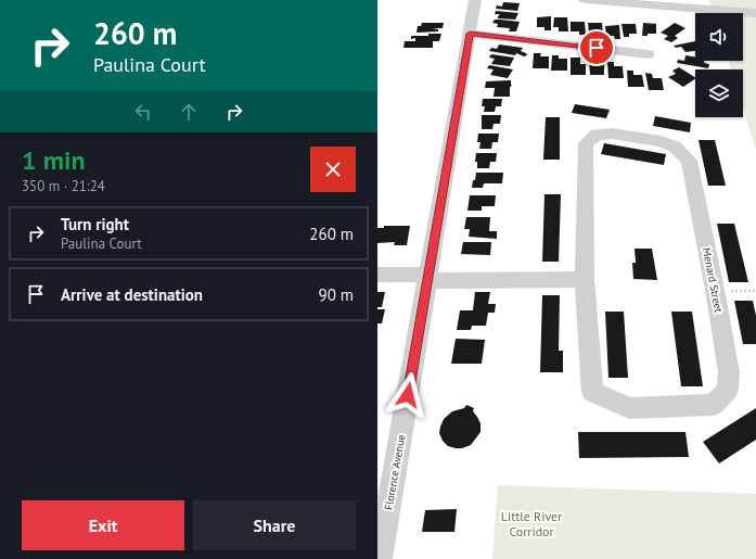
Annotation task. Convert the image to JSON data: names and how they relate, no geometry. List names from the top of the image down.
{
  "streets": {
    "street": ["Menard Street", "Florence Avenue"]
  },
  "parks": ["Little River Corridor"],
  "page": {
    "turn": ["260 m", "Paulina Court"],
    "heading": ["1 min", "350 m · 21:24"],
    "list": [
      {
        "name": "Turn right",
        "note": "Paulina Court",
        "value": "260 m"
      },
      {
        "name": "Arrive at destination",
        "value": "90 m"
      }
    ],
    "buttons": ["Exit", "Share"]
  }
}
